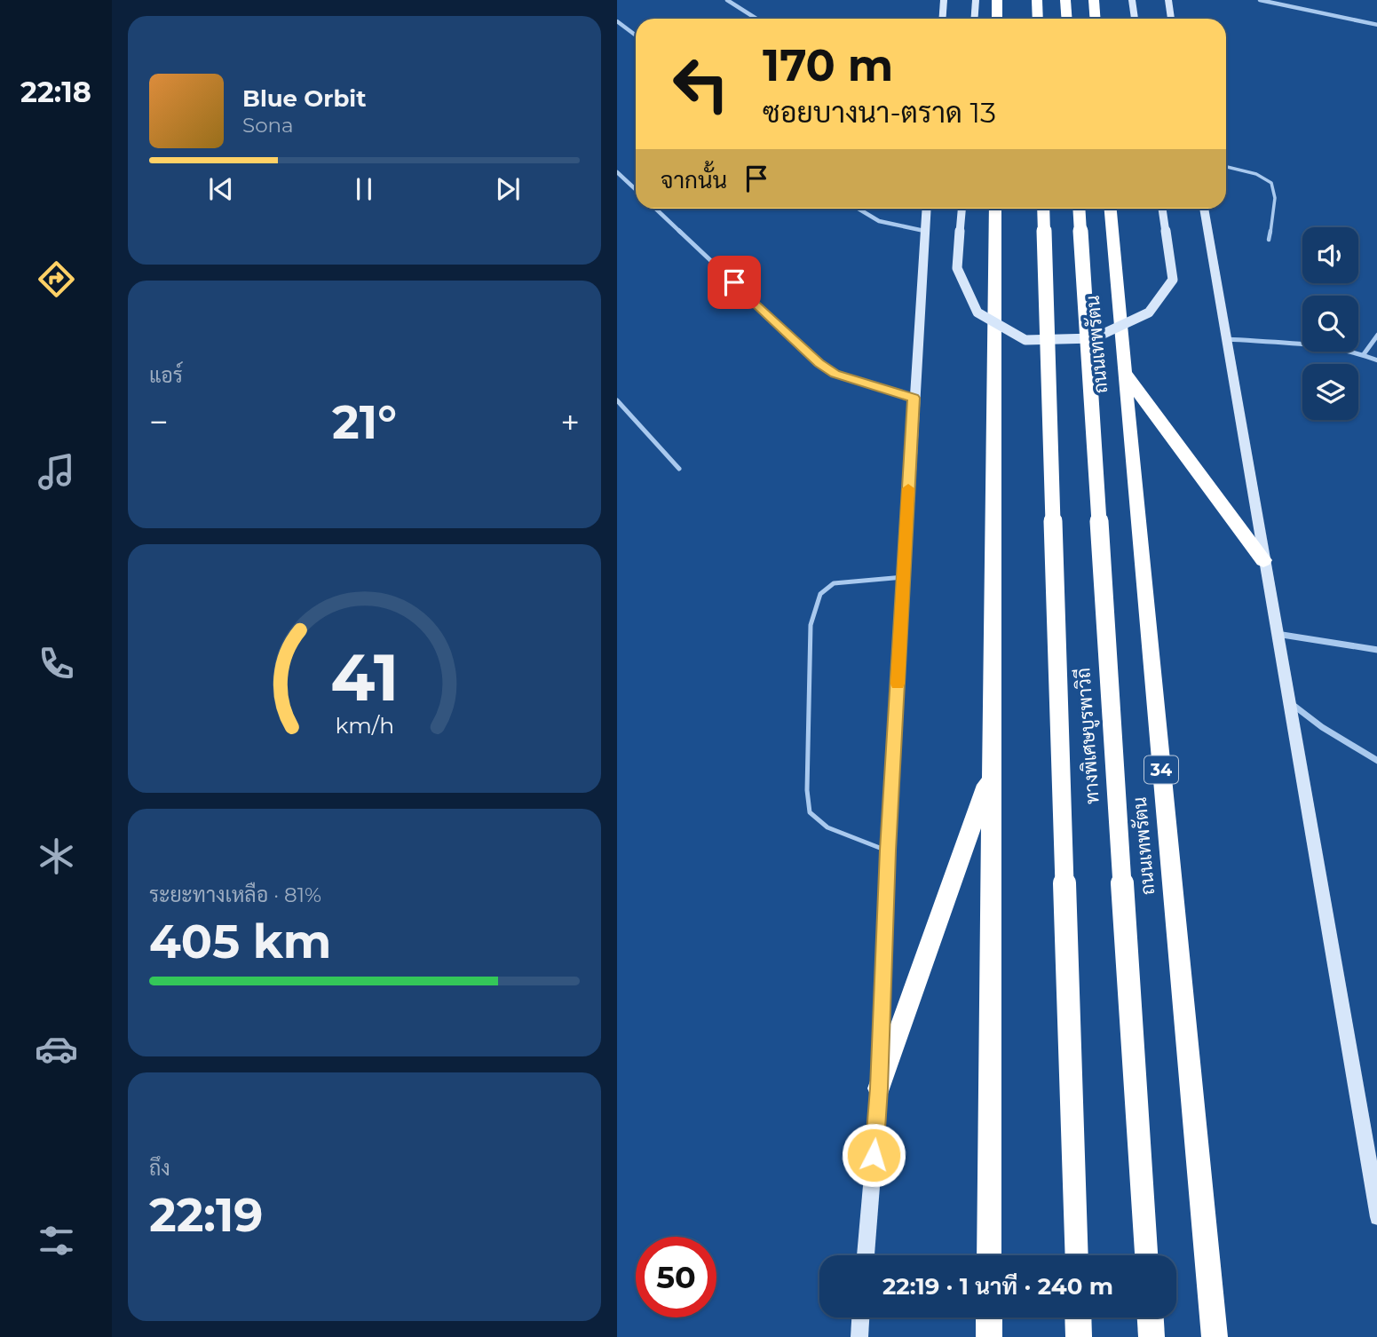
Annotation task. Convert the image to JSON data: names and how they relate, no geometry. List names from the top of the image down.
{
  "streets": {
    "highway": ["ถนนเทพรัตน", "ทางพิเศษบูรพาวิถี", "34"]
  },
  "page": {
    "tabs": "22:18",
    "turn": ["170 m", "ซอยบางนา-ตราด 13"],
    "song": ["Blue Orbit", "Sona"],
    "then": "จากนั้น",
    "tile": [
      "แอร์",
      ["ระยะทางเหลือ · 81%", "405 km"],
      ["ถึง", "22:19"]
    ],
    "heat": ["−", "21°", "+"],
    "limit": "50",
    "trip": "22:19 · 1 นาที · 240 m",
    "gauge": ["41", "km/h"]
  }
}
